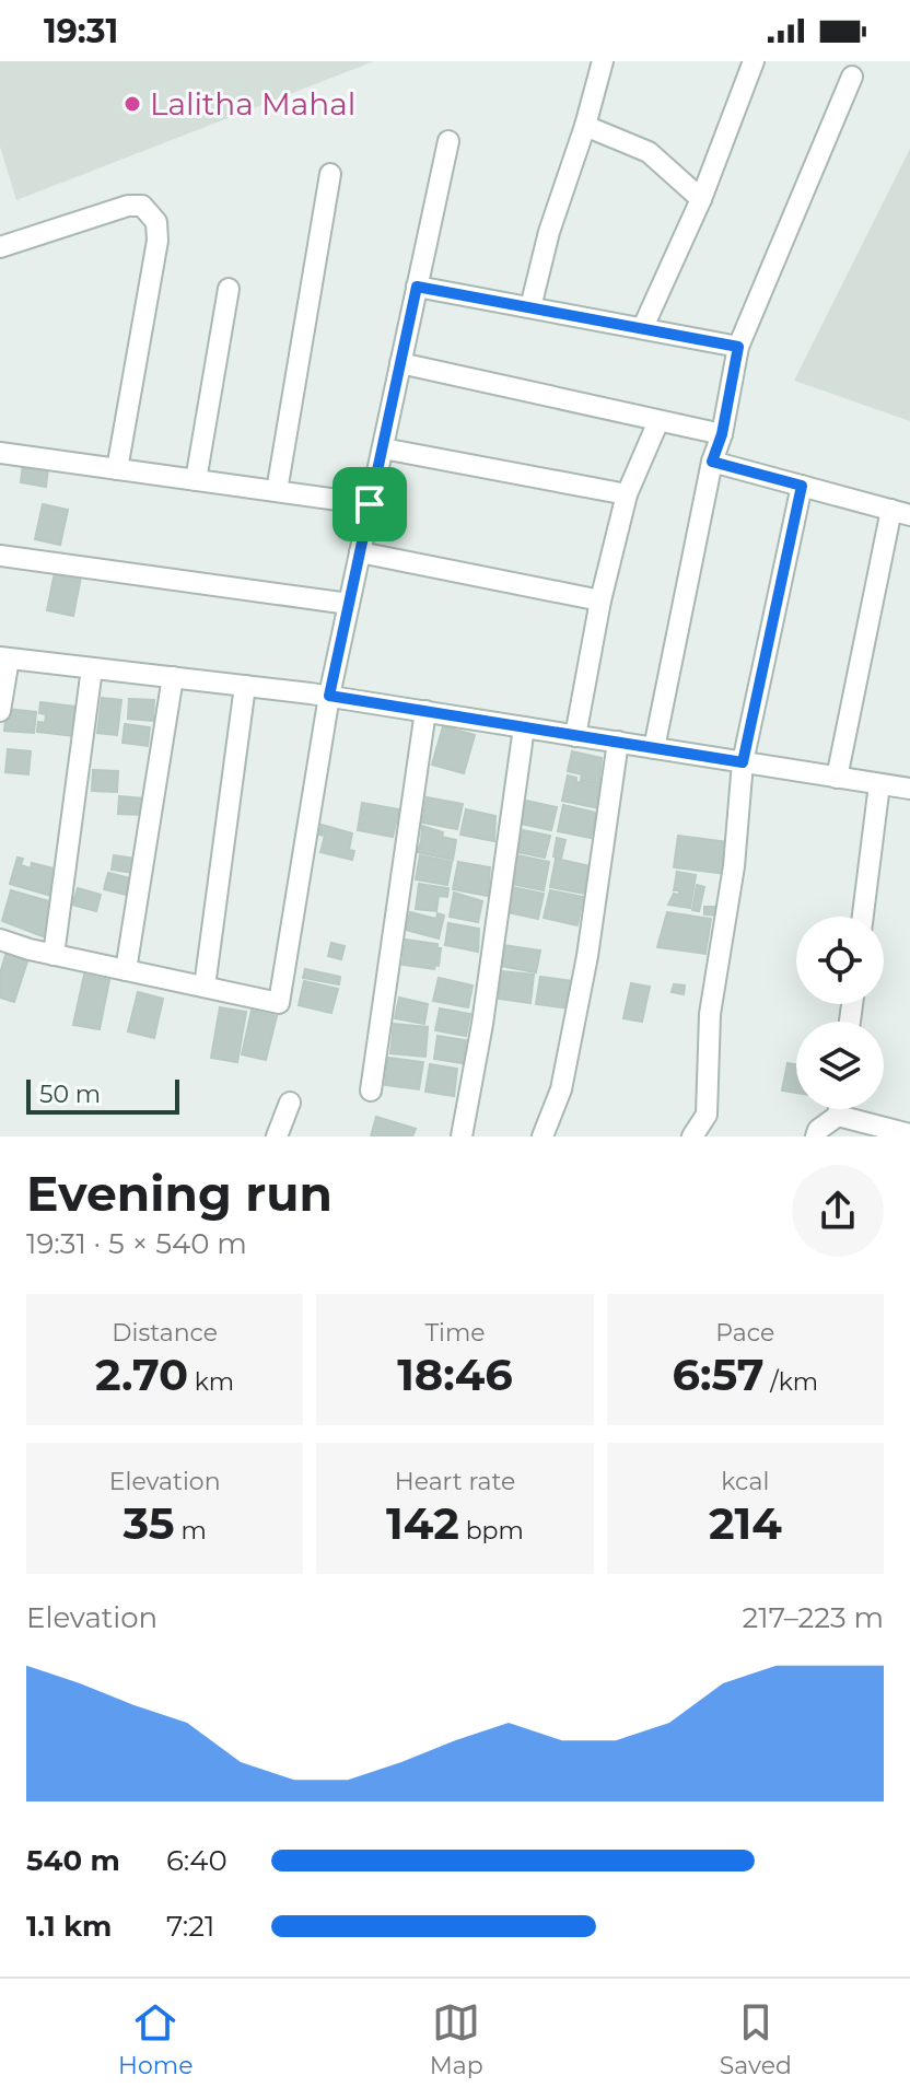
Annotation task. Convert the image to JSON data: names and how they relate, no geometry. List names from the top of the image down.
{
  "places": ["Lalitha Mahal"],
  "scale_bar": "50 m",
  "page": {
    "status": "19:31",
    "scale": "50 m",
    "heading": ["Evening run", "19:31 · 5 × 540 m"],
    "stats": [
      ["Distance", "2.70 km"],
      ["Time", "18:46"],
      ["Pace", "6:57 /km"],
      ["Elevation", "35 m"],
      ["Heart rate", "142 bpm"],
      ["kcal", "214"]
    ],
    "chart": ["Elevation", "217–223 m"],
    "list": [
      {
        "name": "540 m",
        "note": "6:40"
      },
      {
        "name": "1.1 km",
        "note": "7:21"
      }
    ],
    "tabs": ["Home", "Map", "Saved"]
  }
}
